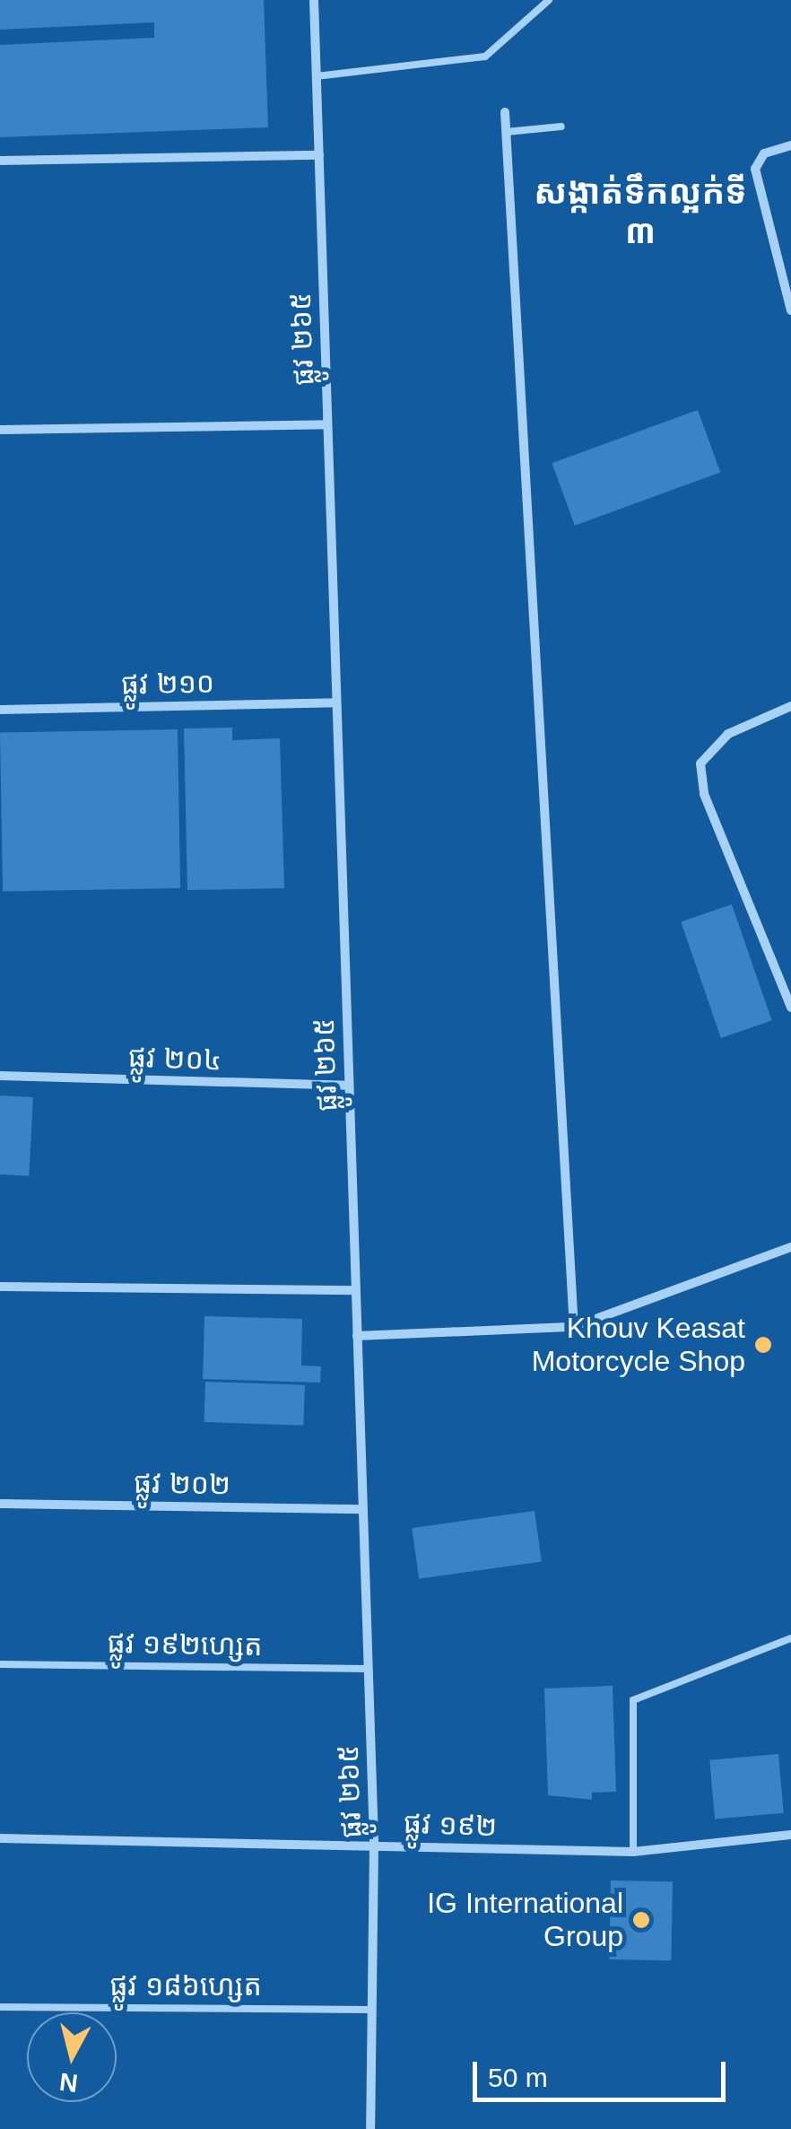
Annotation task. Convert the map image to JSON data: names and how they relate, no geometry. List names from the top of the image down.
{
  "streets": {
    "street": [
      "ផ្លូវ ២៦៥",
      "ផ្លូវ ២១០",
      "ផ្លូវ ២០៤",
      "ផ្លូវ ២០២",
      "ផ្លូវ ១៩២"
    ],
    "lane": ["ផ្លូវ ១៩២ហ្សេត", "ផ្លូវ ១៨៦ហ្សេត"]
  },
  "crossings": [
    ["ផ្លូវ ២៦៥", "ផ្លូវ ២១០"],
    ["ផ្លូវ ២៦៥", "ផ្លូវ ២០៤"],
    ["ផ្លូវ ២៦៥", "ផ្លូវ ២០២"],
    ["ផ្លូវ ២៦៥", "ផ្លូវ ១៩២ហ្សេត"],
    ["ផ្លូវ ២៦៥", "ផ្លូវ ១៩២"],
    ["ផ្លូវ ២៦៥", "ផ្លូវ ១៨៦ហ្សេត"]
  ],
  "districts": ["សង្កាត់ទឹកល្អក់ទី ៣"],
  "places": ["Khouv Keasat Motorcycle Shop", "IG International Group"],
  "scale_bar": "50 m",
  "north": "bottom"
}
